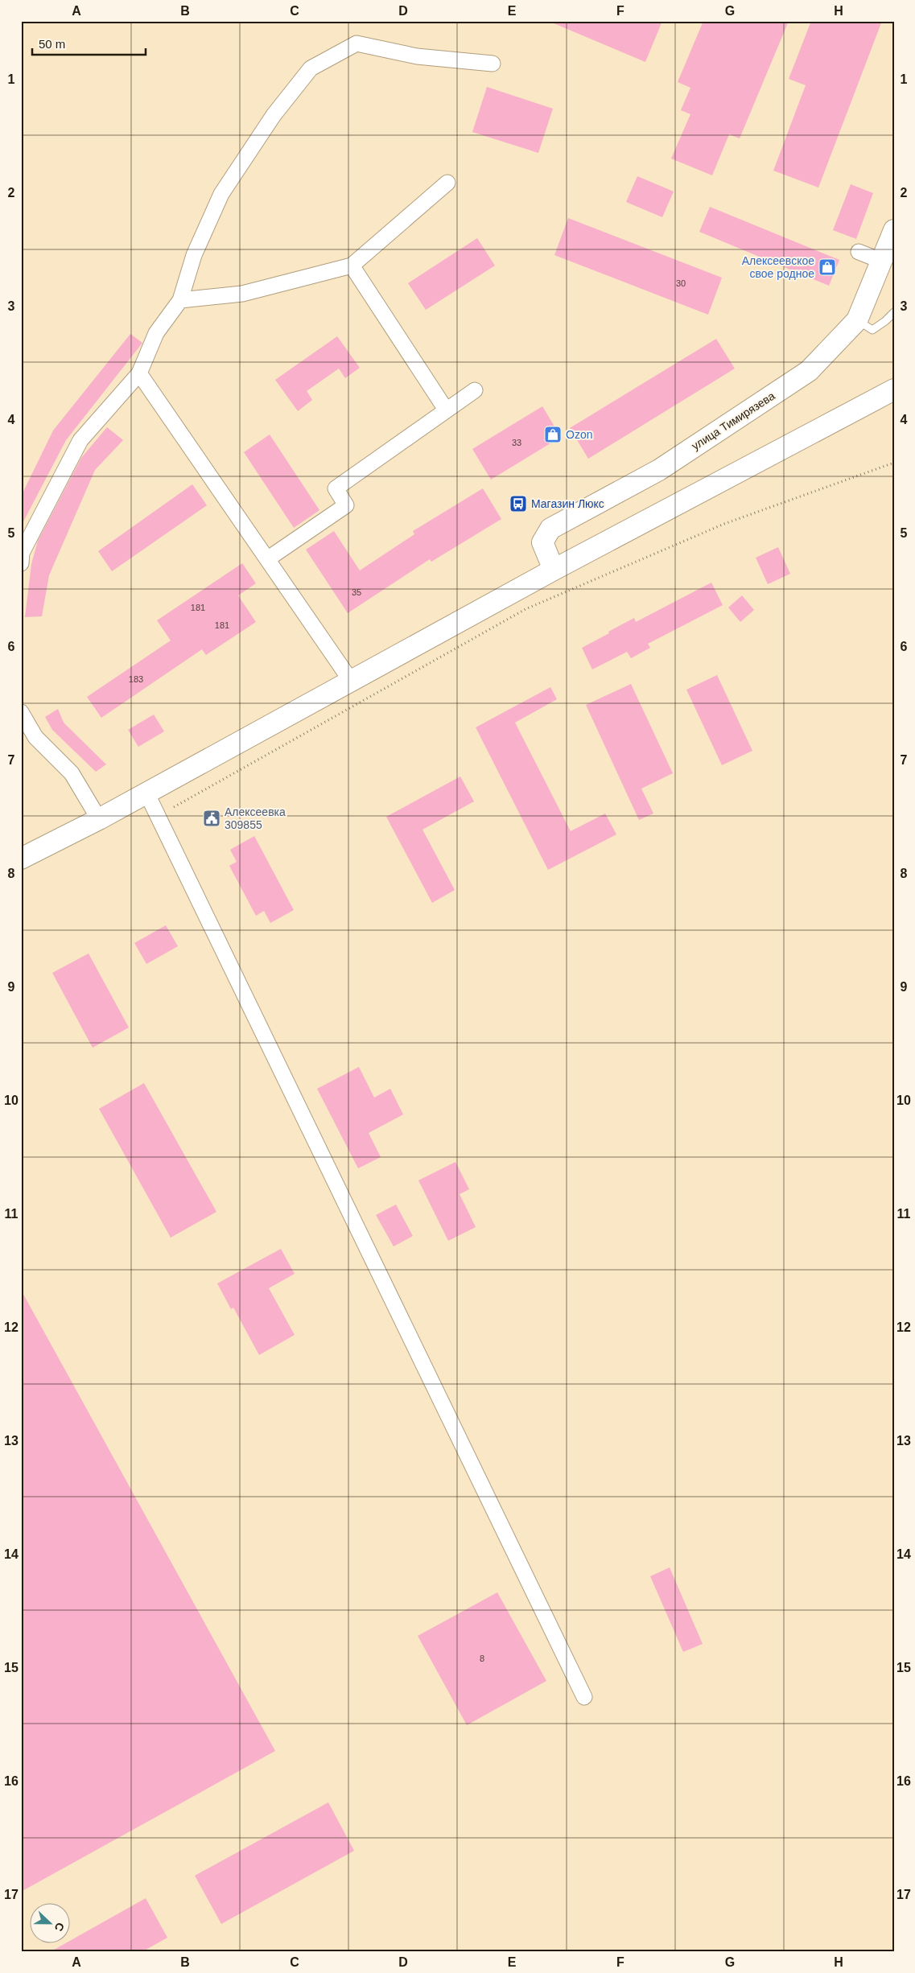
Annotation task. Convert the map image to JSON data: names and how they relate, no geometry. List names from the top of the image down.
{
  "streets": {
    "main road": ["улица Тимирязева"]
  },
  "places": {
    "shop": ["Алексеевское свое родное", "Ozon"],
    "bus stop": ["Магазин Люкс"],
    "public building": ["Алексеевка 309855"]
  },
  "house_numbers": [
    "30",
    "33",
    "35",
    "181",
    "181",
    "183",
    "8"
  ],
  "scale_bar": "50 m",
  "north": "right",
  "grid": {
    "columns": [
      "A",
      "B",
      "C",
      "D",
      "E",
      "F",
      "G",
      "H"
    ],
    "rows": [
      "1",
      "2",
      "3",
      "4",
      "5",
      "6",
      "7",
      "8",
      "9",
      "10",
      "11",
      "12",
      "13",
      "14",
      "15",
      "16",
      "17"
    ]
  }
}
